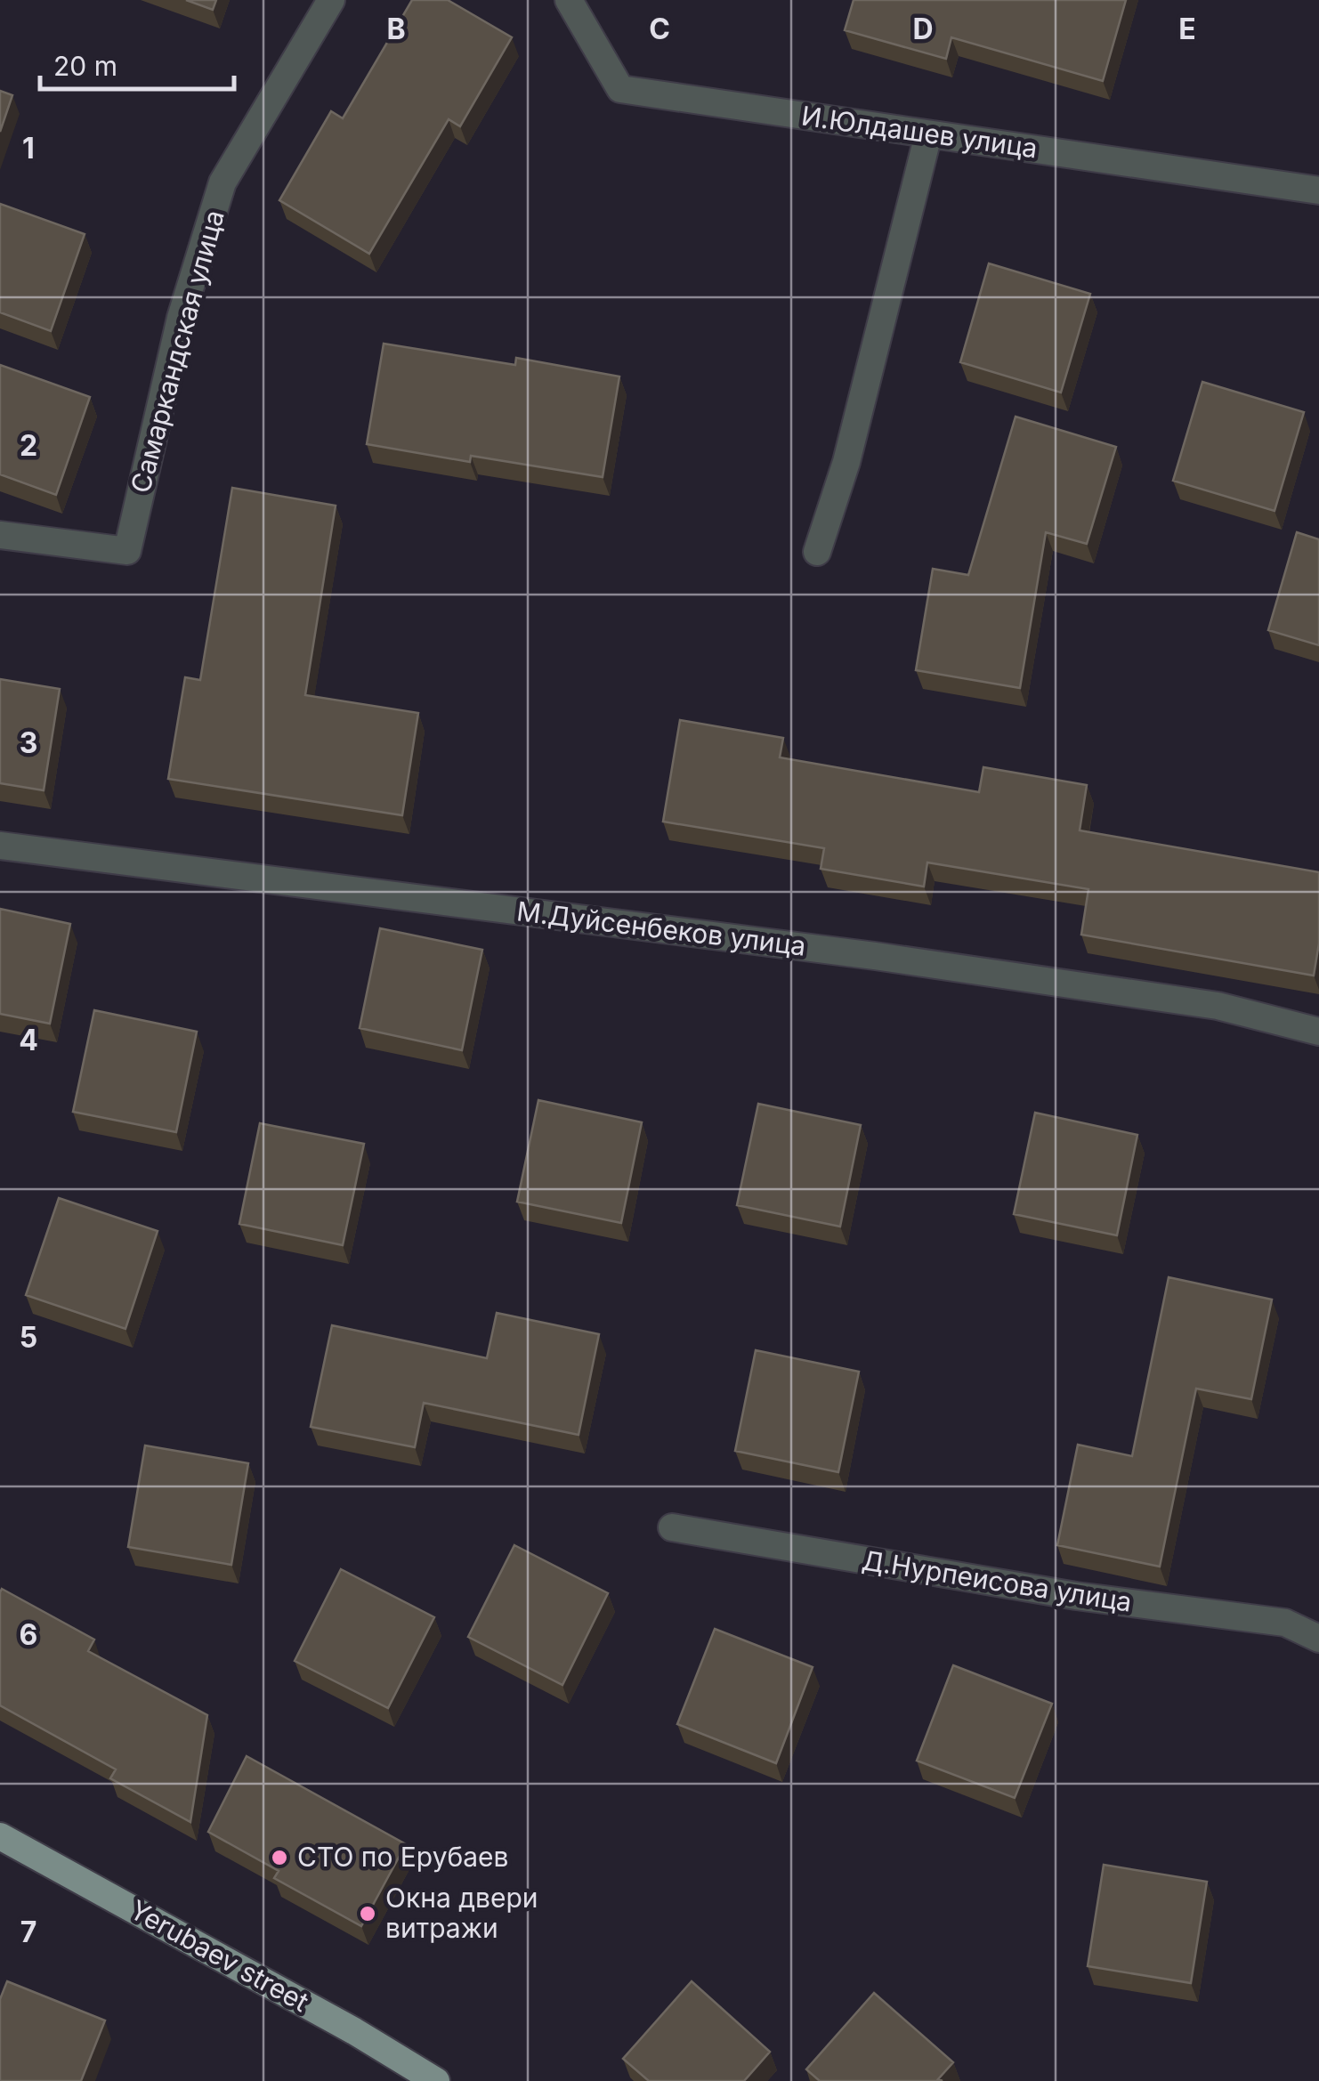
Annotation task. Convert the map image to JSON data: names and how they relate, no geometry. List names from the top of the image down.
{
  "streets": {
    "main road": ["Yerubaev street"],
    "street": [
      "И.Юлдашев улица",
      "Самаркандская улица",
      "М.Дуйсенбеков улица",
      "Д.Нурпеисова улица"
    ]
  },
  "places": ["СТО по Ерубаев", "Окна двери витражи"],
  "scale_bar": "20 m",
  "grid": {
    "columns": [
      "B",
      "C",
      "D",
      "E"
    ],
    "rows": [
      "1",
      "2",
      "3",
      "4",
      "5",
      "6",
      "7"
    ]
  }
}
